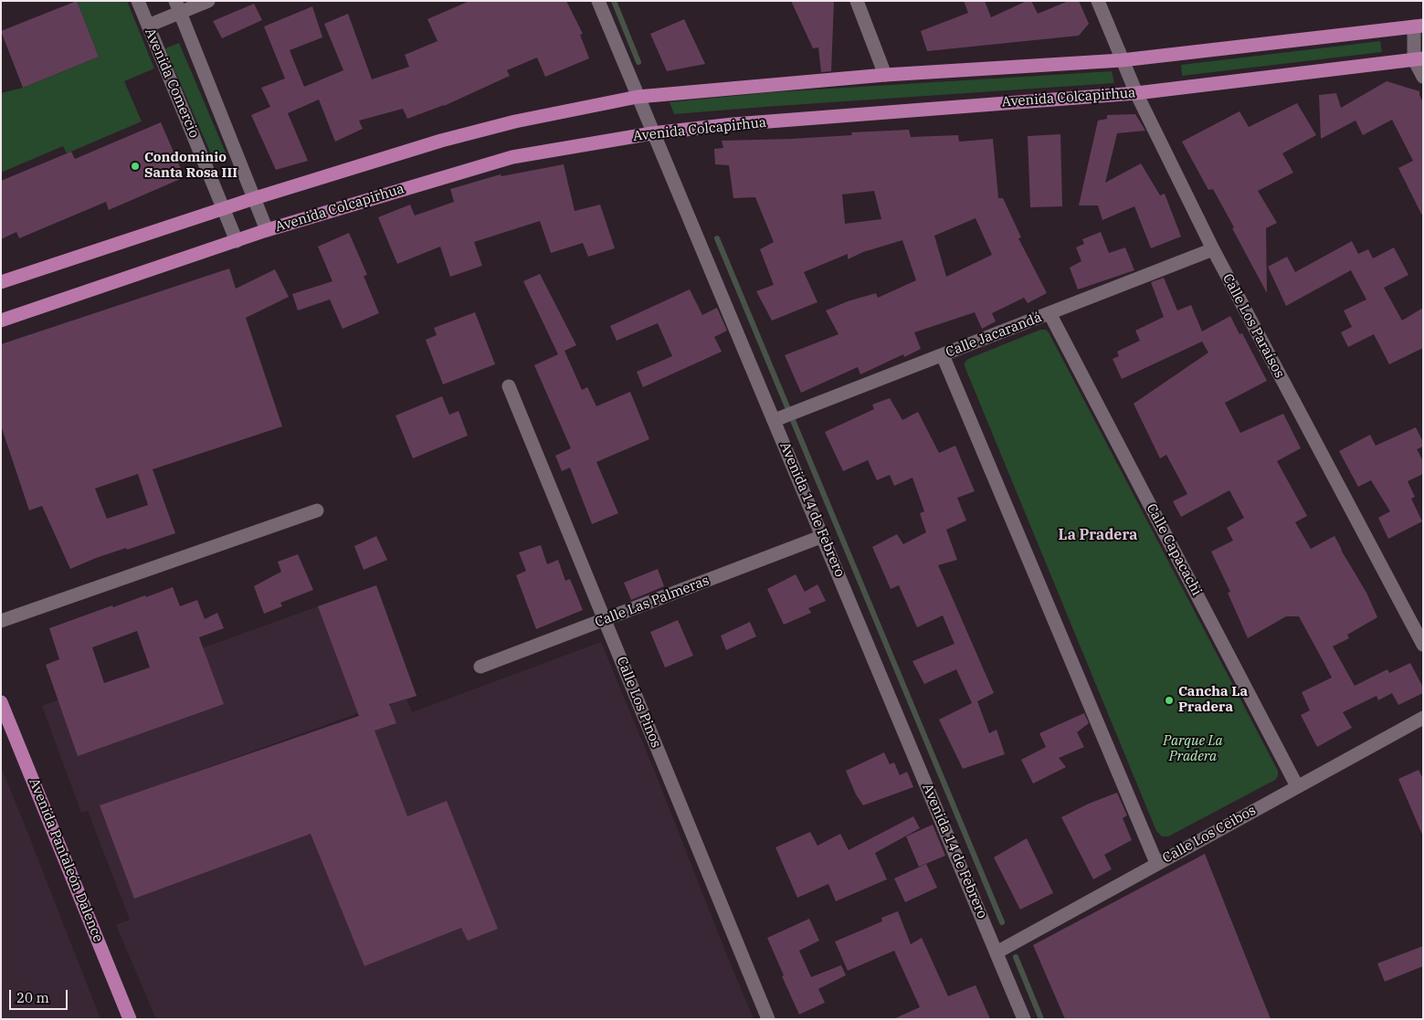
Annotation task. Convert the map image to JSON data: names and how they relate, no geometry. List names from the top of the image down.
{
  "streets": {
    "main road": ["Avenida Colcapirhua", "Avenida Pantaleón Dalence"],
    "street": [
      "Avenida Comercio",
      "Calle Los Paraísos",
      "Calle Jacarandá",
      "Avenida 14 de Febrero",
      "Calle Capacachi",
      "Calle Las Palmeras",
      "Calle Los Pinos",
      "Calle Los Ceibos"
    ]
  },
  "crossings": [
    ["Avenida Comercio", "Avenida Colcapirhua"],
    ["Avenida Colcapirhua", "Calle Los Paraísos"],
    ["Avenida Colcapirhua", "Avenida 14 de Febrero"],
    ["Calle Los Paraísos", "Calle Jacarandá"],
    ["Calle Jacarandá", "Avenida 14 de Febrero"],
    ["Calle Jacarandá", "Calle Capacachi"],
    ["Avenida 14 de Febrero", "Calle Las Palmeras"],
    ["Avenida 14 de Febrero", "Calle Los Ceibos"],
    ["Calle Capacachi", "Calle Los Ceibos"],
    ["Calle Las Palmeras", "Calle Los Pinos"]
  ],
  "districts": ["La Pradera"],
  "parks": ["Parque La Pradera"],
  "places": ["Condominio Santa Rosa III", "Cancha La Pradera"],
  "scale_bar": "20 m"
}
